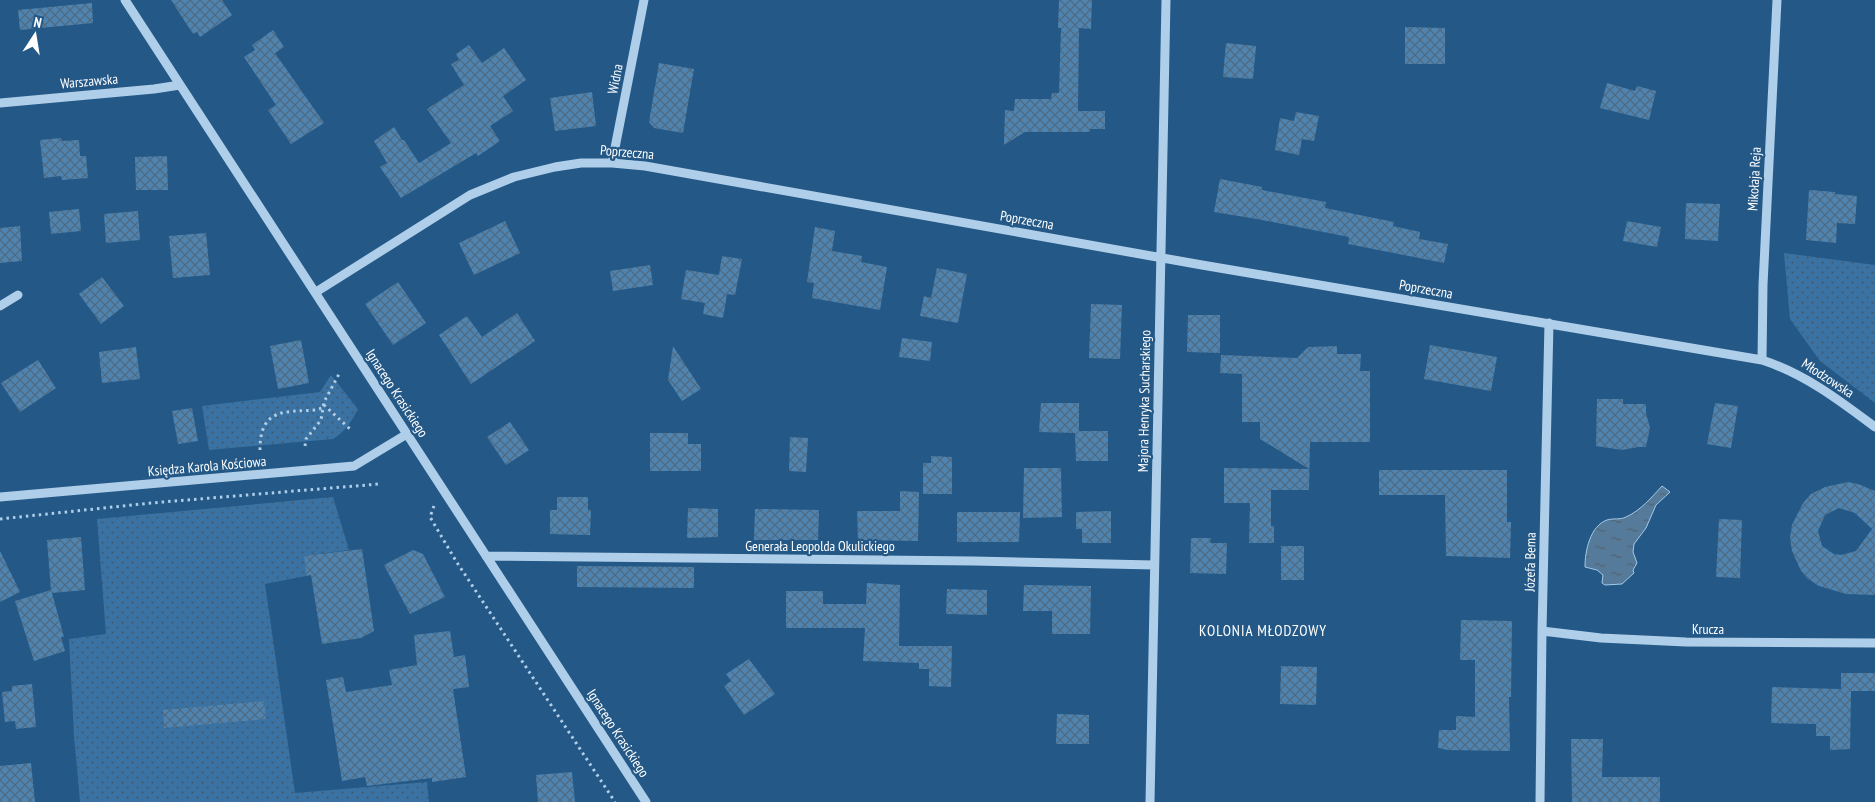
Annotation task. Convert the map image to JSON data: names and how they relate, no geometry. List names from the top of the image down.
{
  "streets": {
    "street": [
      "Widna",
      "Warszawska",
      "Poprzeczna",
      "Mikołaja Reja",
      "Młodzowska",
      "Ignacego Krasickiego",
      "Majora Henryka Sucharskiego",
      "Księdza Karola Kościowa",
      "Generała Leopolda Okulickiego",
      "Józefa Bema",
      "Krucza"
    ]
  },
  "crossings": [
    ["Widna", "Poprzeczna"],
    ["Warszawska", "Ignacego Krasickiego"],
    ["Poprzeczna", "Mikołaja Reja"],
    ["Poprzeczna", "Młodzowska"],
    ["Poprzeczna", "Ignacego Krasickiego"],
    ["Poprzeczna", "Majora Henryka Sucharskiego"],
    ["Poprzeczna", "Józefa Bema"],
    ["Mikołaja Reja", "Młodzowska"],
    ["Ignacego Krasickiego", "Księdza Karola Kościowa"],
    ["Ignacego Krasickiego", "Generała Leopolda Okulickiego"],
    ["Majora Henryka Sucharskiego", "Generała Leopolda Okulickiego"],
    ["Józefa Bema", "Krucza"]
  ],
  "districts": ["KOLONIA MŁODZOWY"],
  "north": "top"
}
